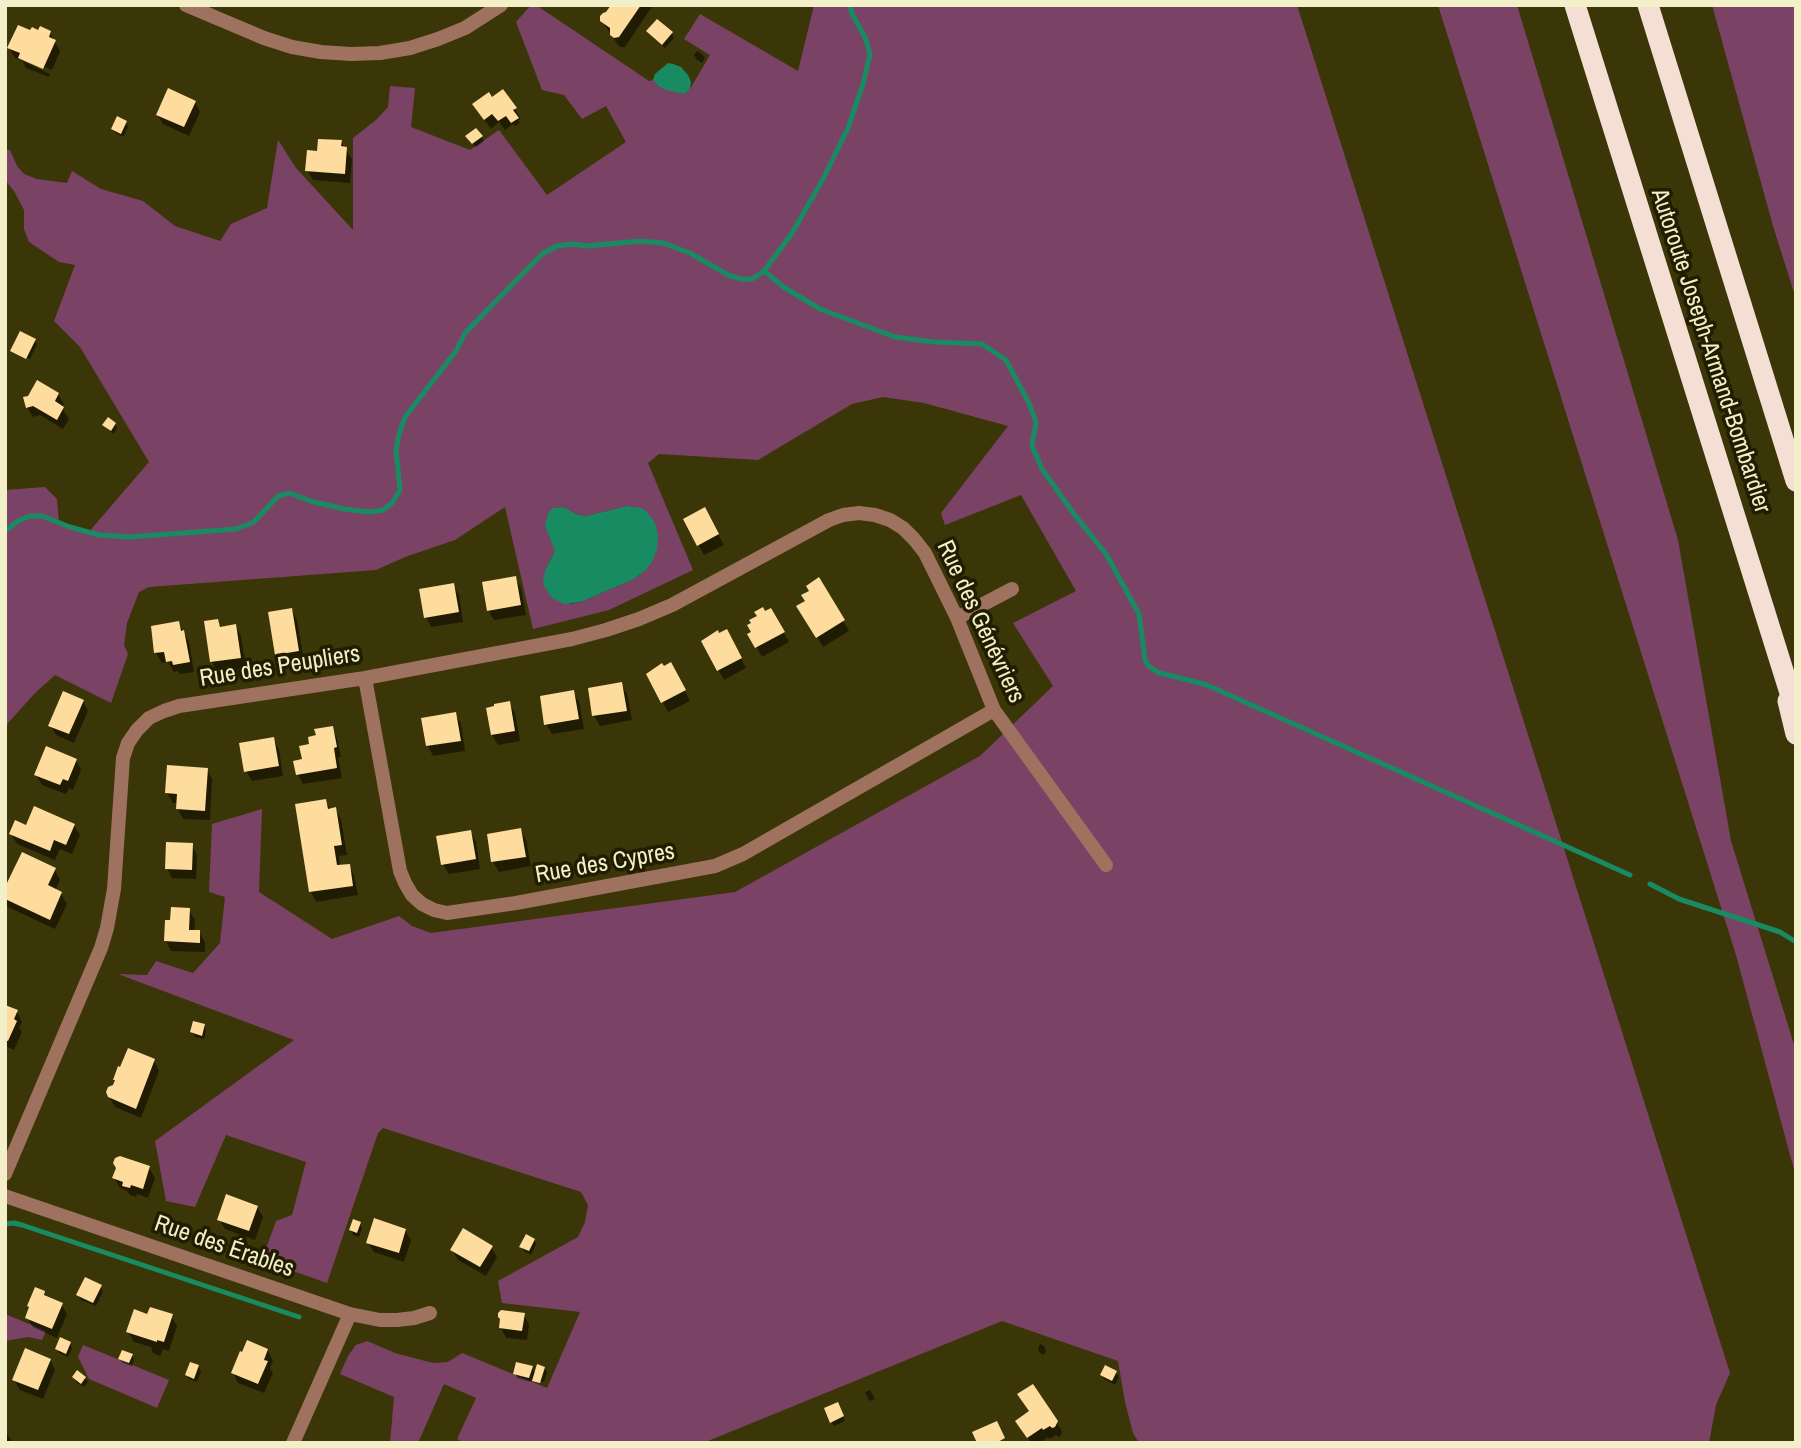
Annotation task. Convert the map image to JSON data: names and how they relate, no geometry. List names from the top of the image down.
{
  "streets": {
    "highway": ["Autoroute Joseph-Armand-Bombardier"],
    "street": [
      "Rue des Génévriers",
      "Rue des Peupliers",
      "Rue des Cypres",
      "Rue des Érables"
    ]
  },
  "crossings": [
    ["Rue des Génévriers", "Rue des Peupliers"],
    ["Rue des Génévriers", "Rue des Cypres"],
    ["Rue des Peupliers", "Rue des Cypres"]
  ]
}
